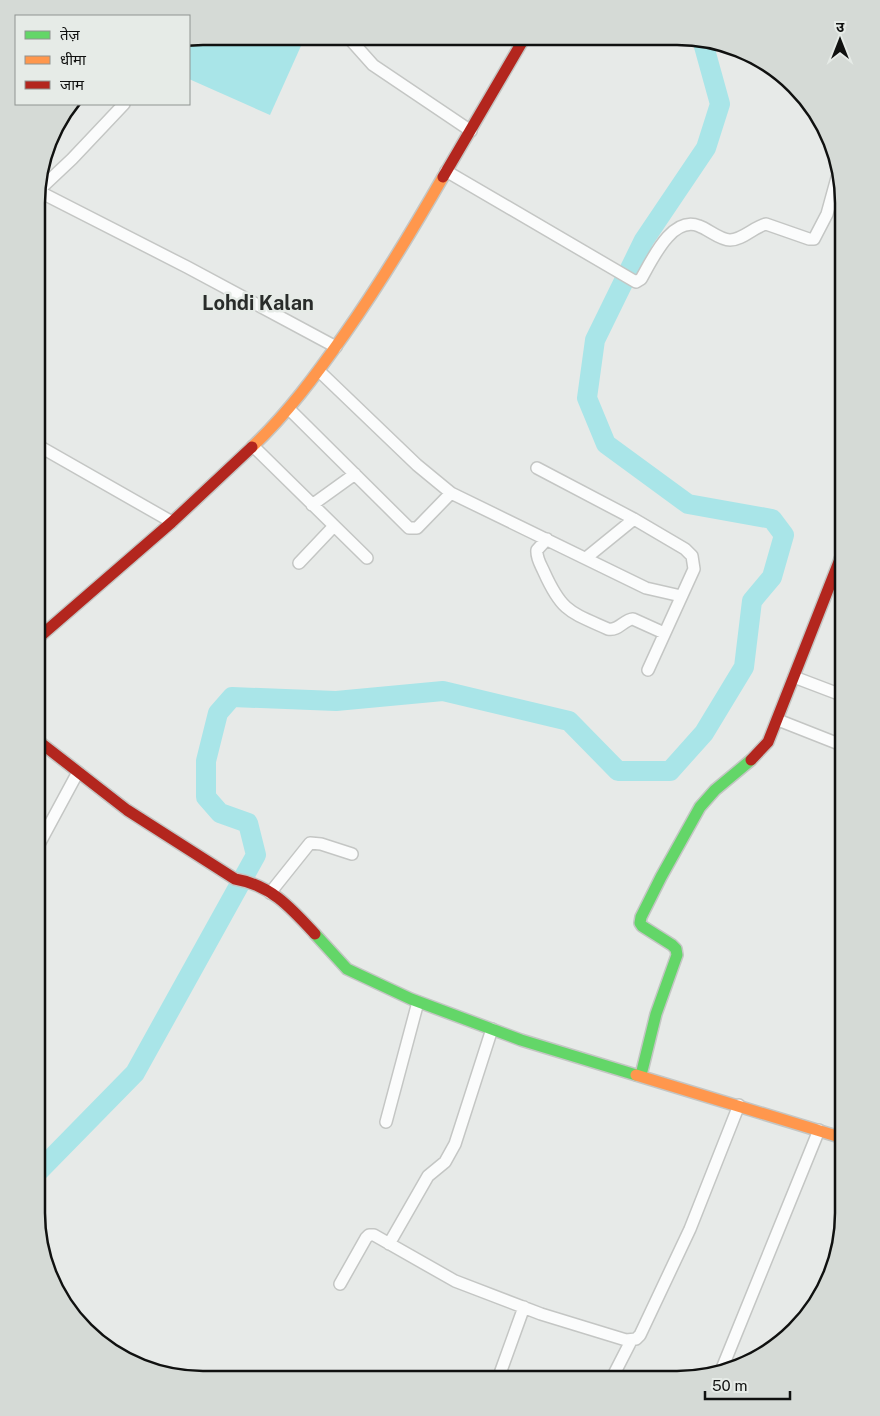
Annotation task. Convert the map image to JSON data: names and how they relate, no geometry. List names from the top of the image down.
{
  "districts": ["Lohdi Kalan"],
  "legend": ["तेज़", "धीमा", "जाम"],
  "scale_bar": "50 m",
  "north": "top"
}
